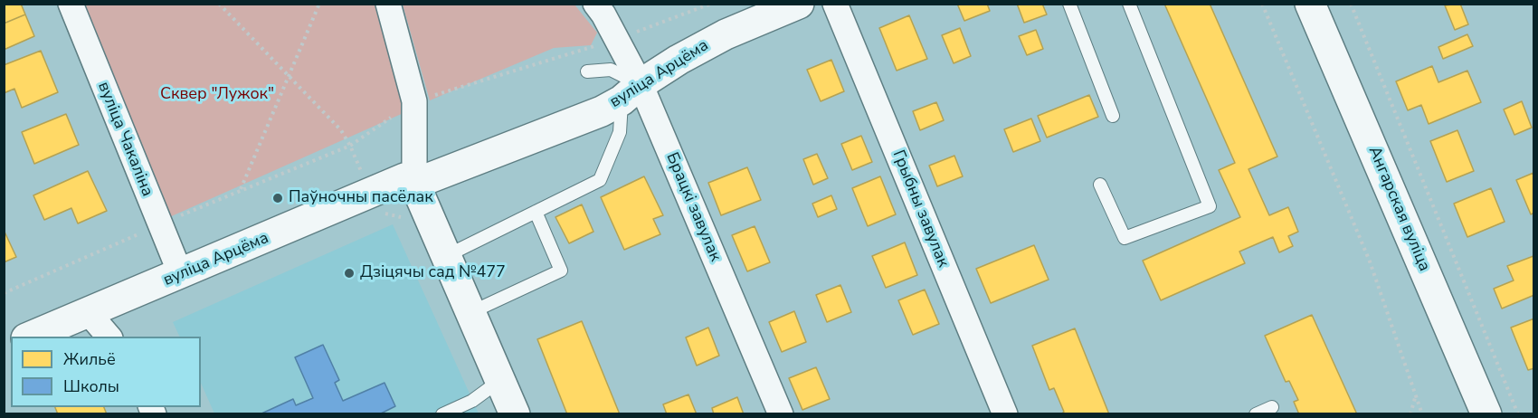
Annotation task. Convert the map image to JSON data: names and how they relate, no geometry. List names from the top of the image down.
{
  "streets": {
    "street": [
      "вуліца Арцёма",
      "вуліца Чакаліна",
      "Брацкі завулак",
      "Грыбны завулак",
      "Ангарская вуліца"
    ]
  },
  "crossings": [
    ["вуліца Арцёма", "вуліца Чакаліна"],
    ["вуліца Арцёма", "Брацкі завулак"]
  ],
  "parks": ["Сквер \"Лужок\""],
  "places": ["Паўночны пасёлак", "Дзіцячы сад №477"],
  "legend": ["Жильё", "Школы"]
}
